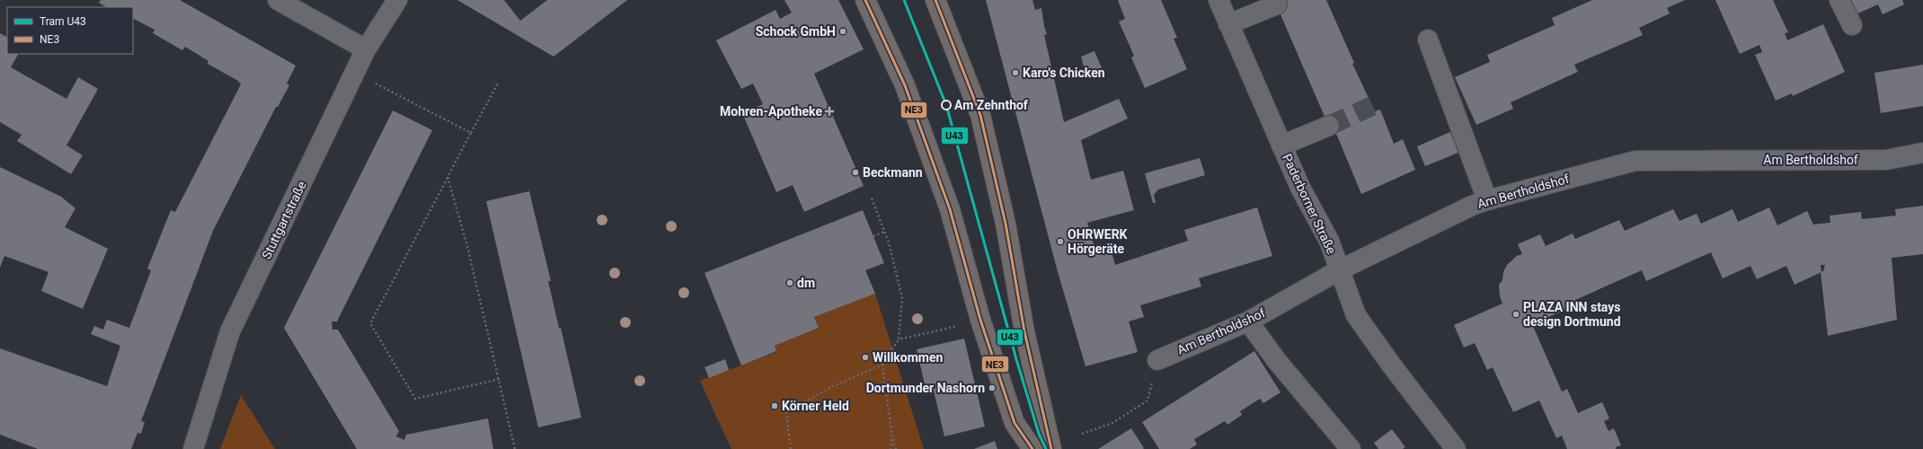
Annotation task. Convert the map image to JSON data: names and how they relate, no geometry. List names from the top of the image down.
{
  "streets": {
    "street": ["Am Bertholdshof", "Paderborner Straße", "Stuttgartstraße"]
  },
  "crossings": [
    ["Am Bertholdshof", "Paderborner Straße"]
  ],
  "places": {
    "other": [
      "Schock GmbH",
      "Karo's Chicken",
      "Am Zehnthof",
      "Beckmann",
      "OHRWERK Hörgeräte",
      "dm",
      "PLAZA INN stays design Dortmund",
      "Willkommen",
      "Dortmunder Nashorn",
      "Körner Held"
    ],
    "health": ["Mohren-Apotheke"]
  },
  "lines": ["tram line U43", "transit line NE3"],
  "legend": ["Tram U43", "NE3"]
}
